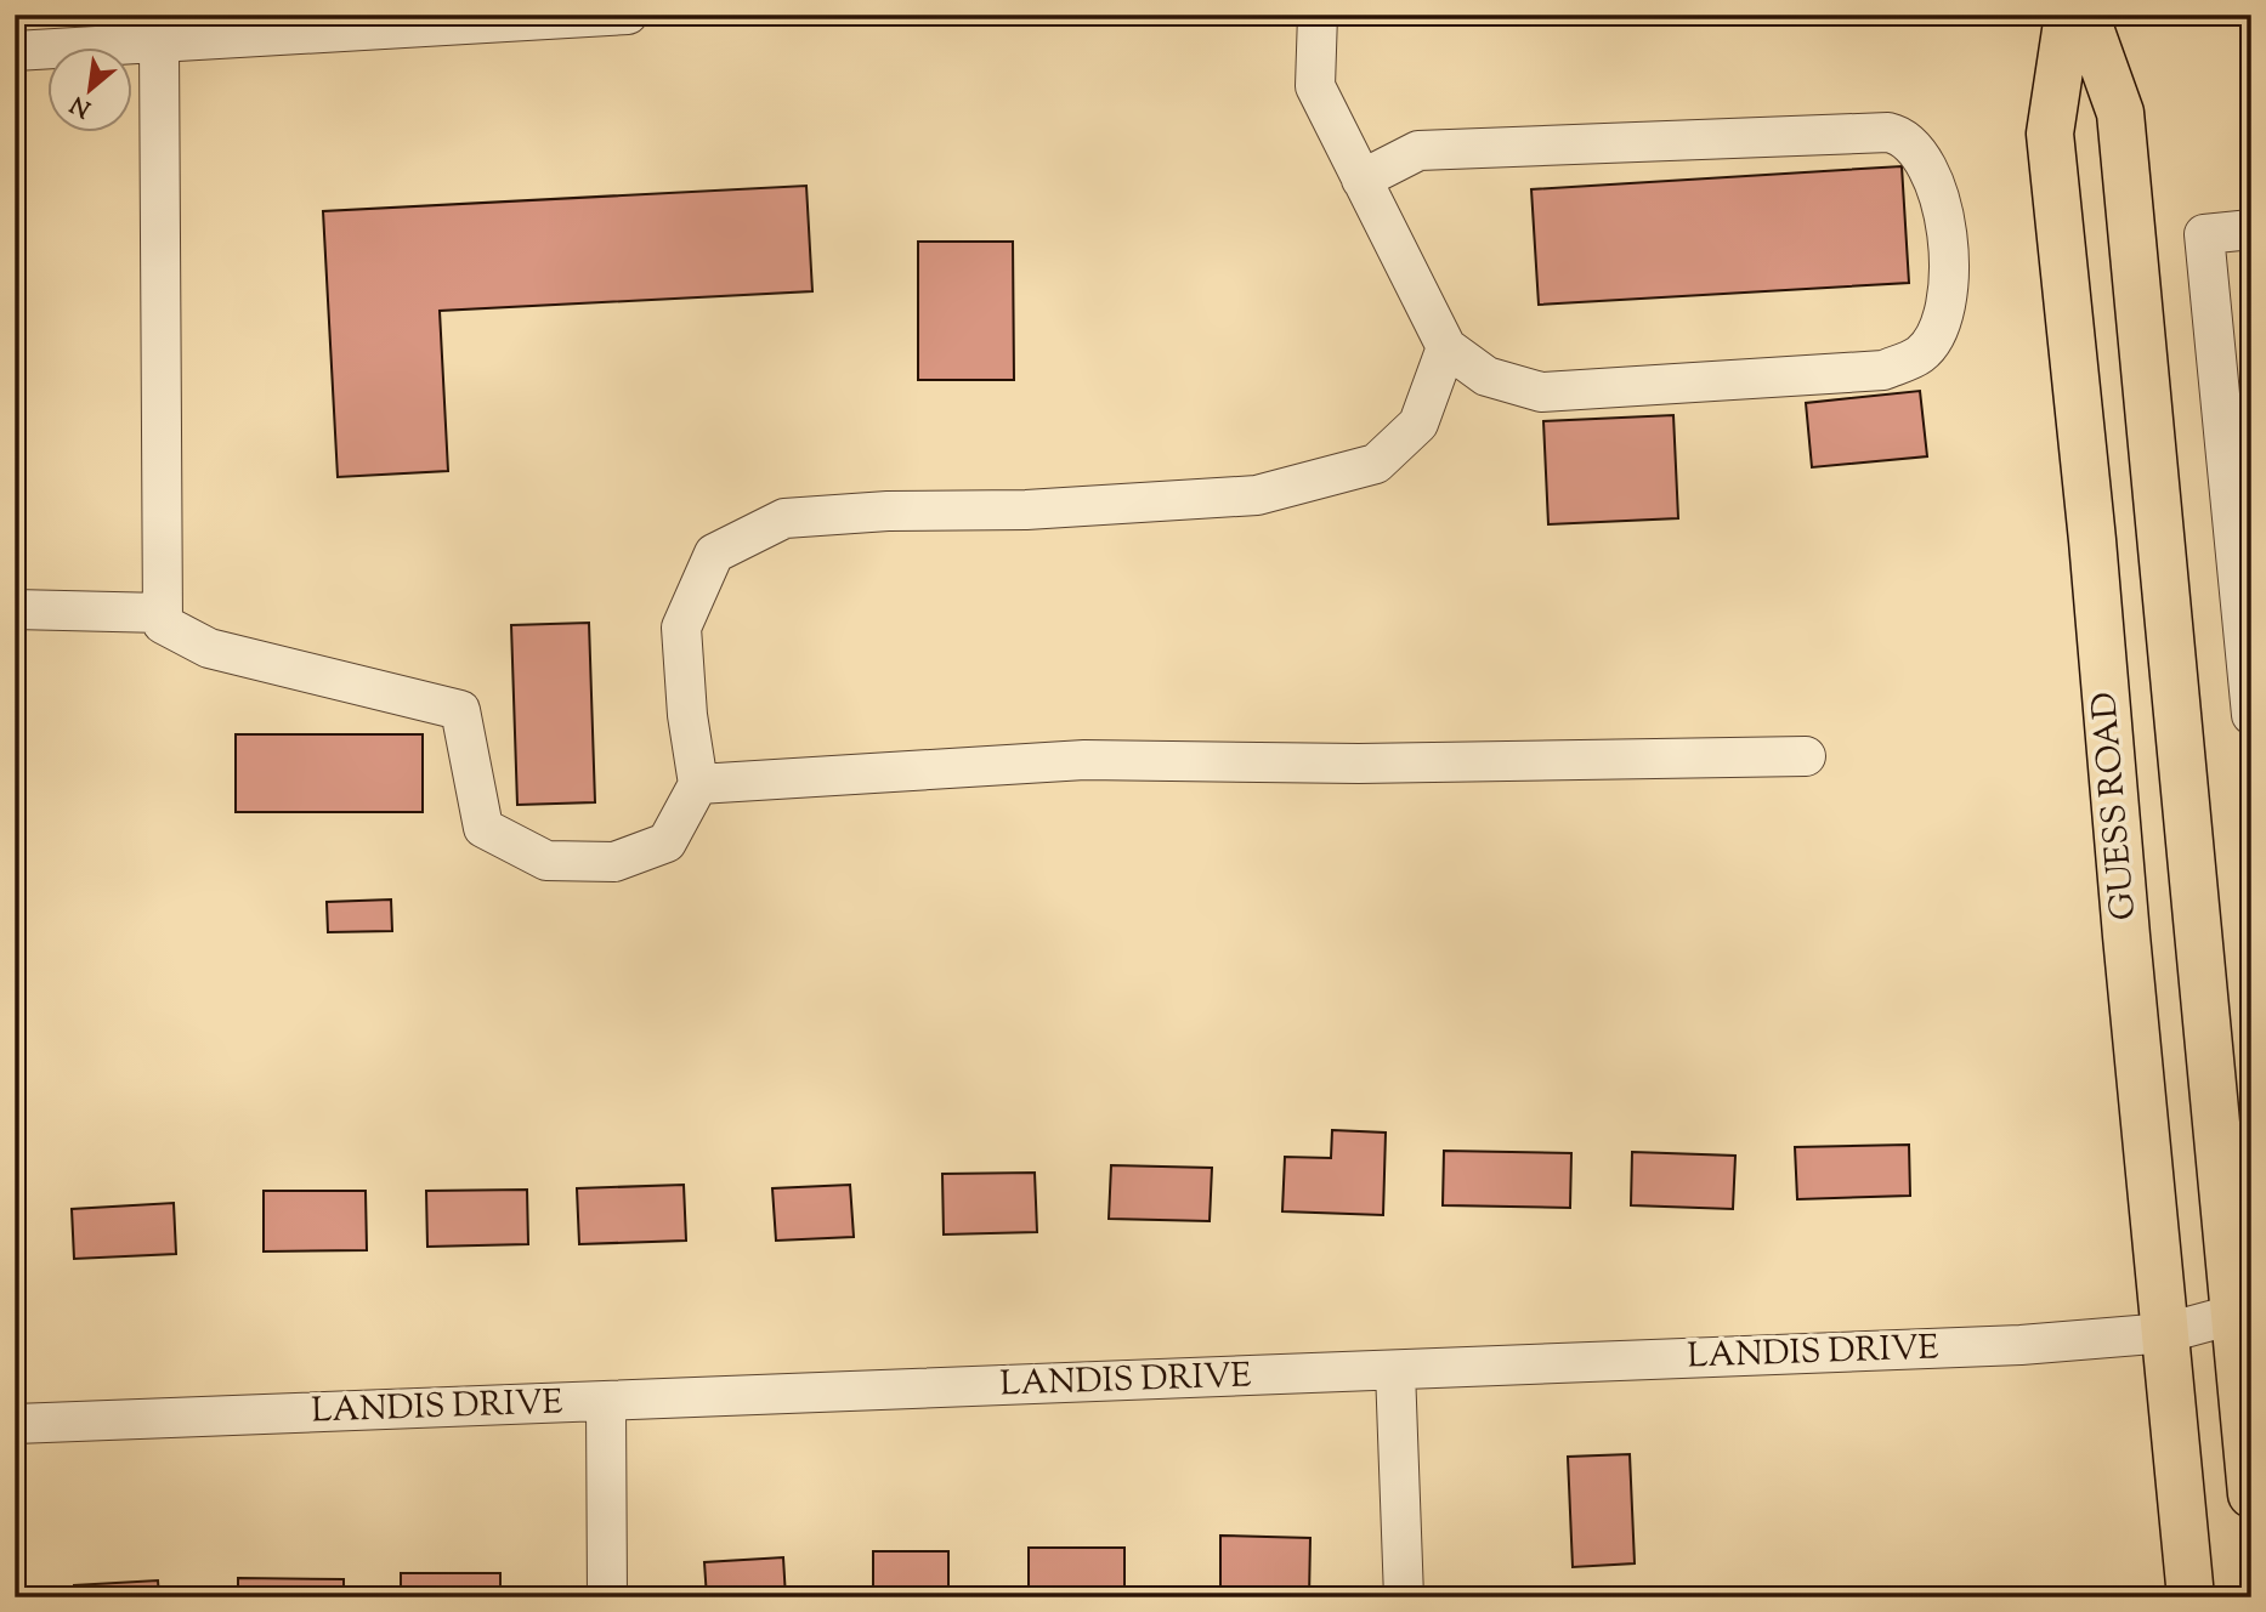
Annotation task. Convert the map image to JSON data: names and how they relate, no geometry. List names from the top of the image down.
{
  "streets": {
    "main road": ["GUESS ROAD"],
    "street": ["LANDIS DRIVE"]
  },
  "crossings": [
    ["GUESS ROAD", "LANDIS DRIVE"]
  ],
  "north": "bottom left"
}
